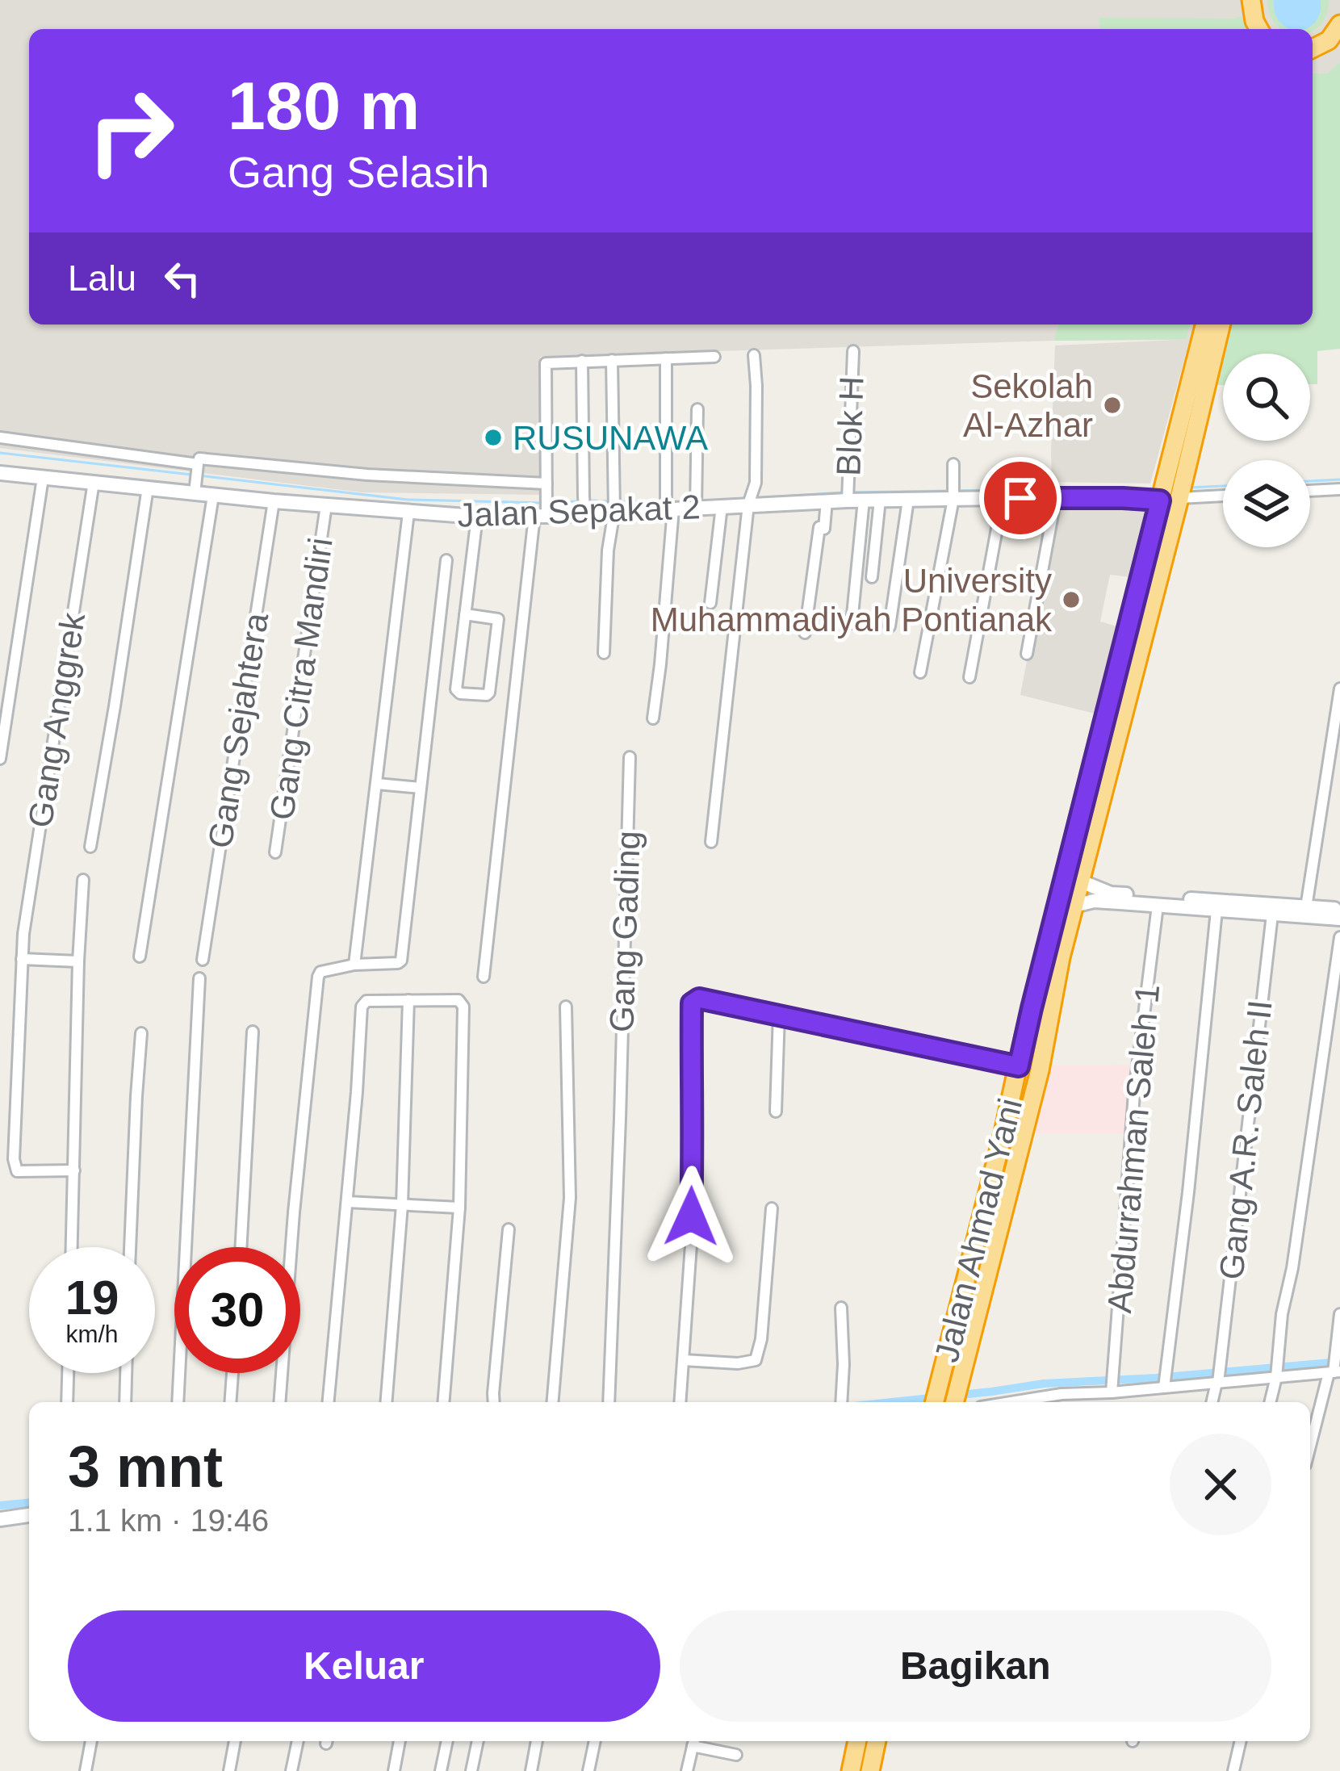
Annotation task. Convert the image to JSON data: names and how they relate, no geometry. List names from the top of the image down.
{
  "streets": {
    "highway": ["Jalan Ahmad Yani"],
    "street": [
      "Blok H",
      "Jalan Sepakat 2",
      "Gang Citra Mandiri",
      "Gang Anggrek",
      "Gang Sejahtera",
      "Gang Gading",
      "Gang A.R. Saleh II",
      "Abdurrahman Saleh 1"
    ]
  },
  "crossings": [
    ["Blok H", "Jalan Sepakat 2"],
    ["Jalan Sepakat 2", "Gang Citra Mandiri"],
    ["Jalan Sepakat 2", "Gang Anggrek"],
    ["Jalan Sepakat 2", "Gang Sejahtera"],
    ["Jalan Sepakat 2", "Jalan Ahmad Yani"]
  ],
  "places": ["Sekolah Al-Azhar", "RUSUNAWA", "University Muhammadiyah Pontianak"],
  "page": {
    "turn": ["180 m", "Gang Selasih"],
    "then": "Lalu",
    "speed": "19 km/h",
    "limit": "30",
    "heading": ["3 mnt", "1.1 km · 19:46"],
    "buttons": ["Keluar", "Bagikan"]
  }
}
